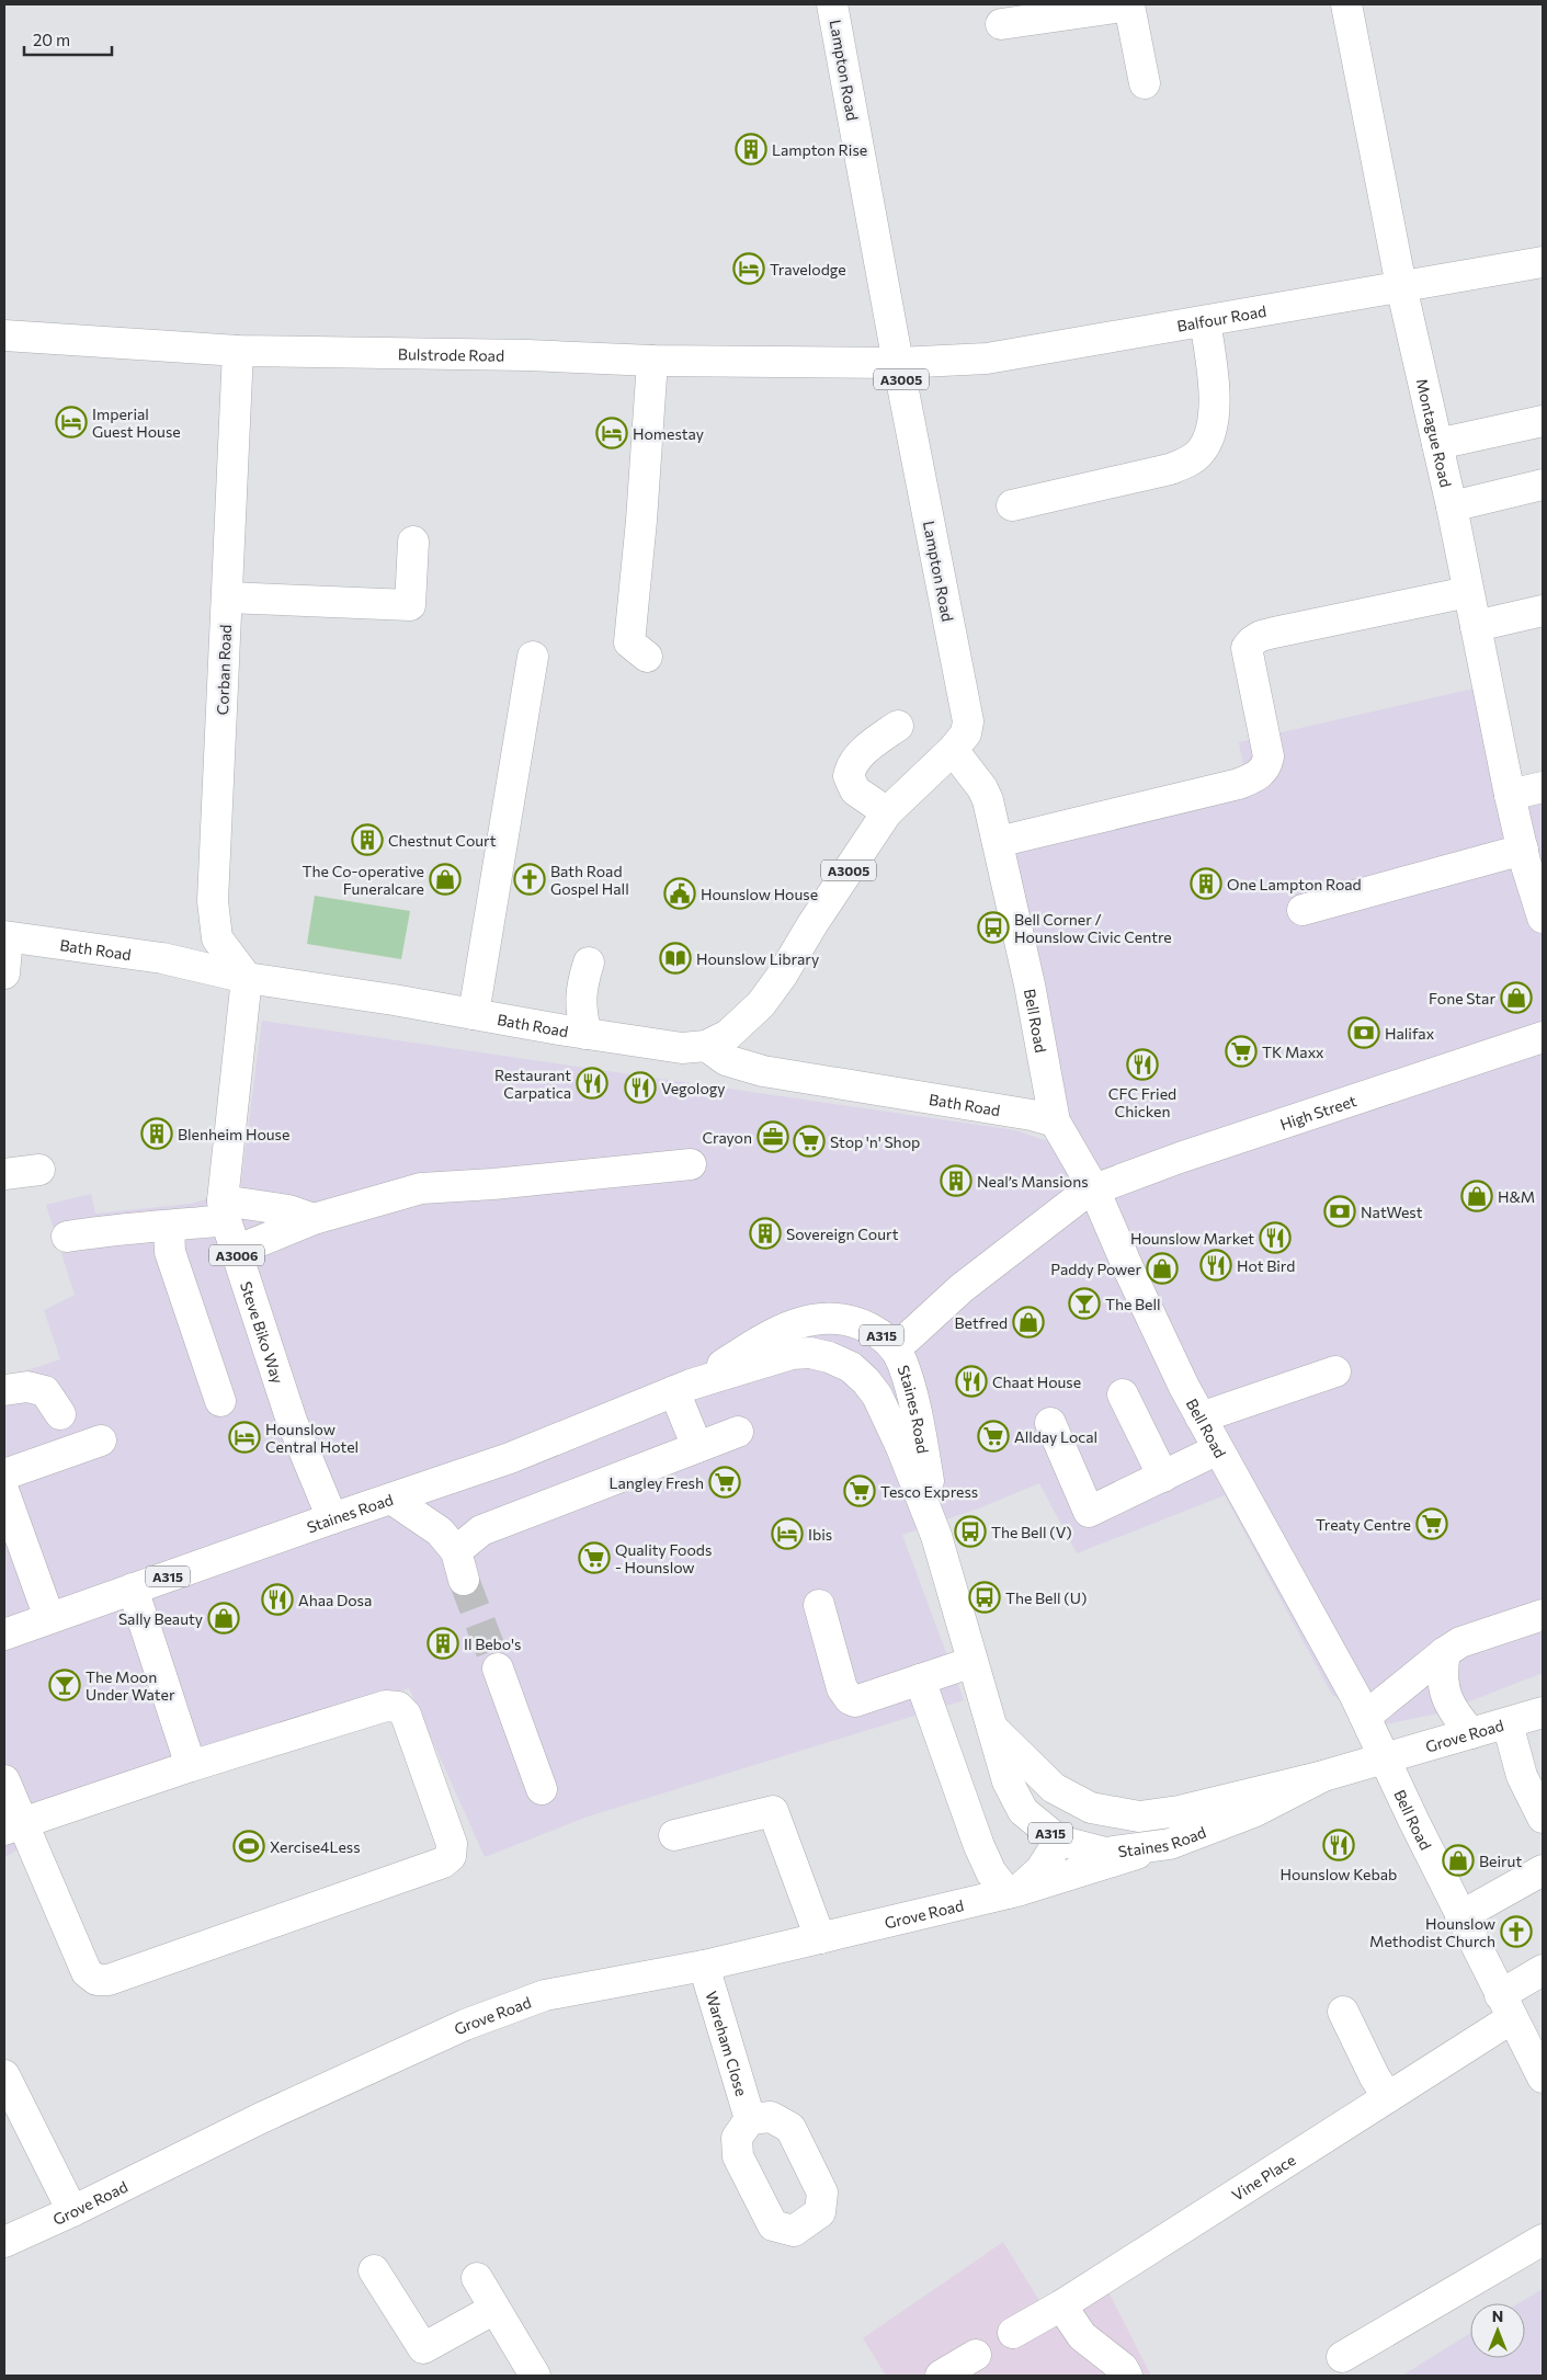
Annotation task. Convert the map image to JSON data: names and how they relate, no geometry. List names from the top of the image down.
{
  "streets": {
    "street": [
      "Lampton Road",
      "Balfour Road",
      "Bulstrode Road",
      "A3005",
      "Montague Road",
      "Corban Road",
      "Bath Road",
      "Bell Road",
      "High Street",
      "A3006",
      "Steve Biko Way",
      "A315",
      "Staines Road",
      "Grove Road",
      "Wareham Close",
      "Vine Place"
    ]
  },
  "crossings": [
    ["Lampton Road", "Balfour Road"],
    ["Lampton Road", "Bulstrode Road"],
    ["Lampton Road", "Bath Road"],
    ["Lampton Road", "Bell Road"],
    ["Balfour Road", "Bulstrode Road"],
    ["Balfour Road", "Montague Road"],
    ["Bulstrode Road", "Corban Road"],
    ["Corban Road", "Bath Road"],
    ["Corban Road", "Steve Biko Way"],
    ["Bath Road", "Bell Road"],
    ["Bath Road", "Steve Biko Way"],
    ["Bell Road", "High Street"],
    ["Bell Road", "Staines Road"],
    ["Bell Road", "Grove Road"],
    ["Bell Road", "Vine Place"],
    ["Steve Biko Way", "Staines Road"],
    ["Staines Road", "Grove Road"],
    ["Grove Road", "Wareham Close"]
  ],
  "places": {
    "building": [
      "Lampton Rise",
      "Chestnut Court",
      "One Lampton Road",
      "Blenheim House",
      "Neal’s Mansions",
      "Sovereign Court",
      "Il Bebo's"
    ],
    "hotel": [
      "Travelodge",
      "Imperial Guest House",
      "Homestay",
      "Hounslow Central Hotel",
      "Ibis"
    ],
    "shop": [
      "The Co-operative Funeralcare",
      "Fone Star",
      "H&M",
      "Paddy Power",
      "Betfred",
      "Sally Beauty",
      "Beirut"
    ],
    "church": ["Bath Road Gospel Hall", "Hounslow Methodist Church"],
    "public building": ["Hounslow House"],
    "bus stop": ["Bell Corner / Hounslow Civic Centre", "The Bell (V)", "The Bell (U)"],
    "library": ["Hounslow Library"],
    "bank": ["Halifax", "NatWest"],
    "supermarket": [
      "TK Maxx",
      "Stop 'n' Shop",
      "Allday Local",
      "Langley Fresh",
      "Tesco Express",
      "Treaty Centre",
      "Quality Foods - Hounslow"
    ],
    "restaurant": [
      "CFC Fried Chicken",
      "Restaurant Carpatica",
      "Vegology",
      "Hounslow Market",
      "Hot Bird",
      "Chaat House",
      "Ahaa Dosa",
      "Hounslow Kebab"
    ],
    "office": ["Crayon"],
    "bar": ["The Bell", "The Moon Under Water"],
    "sports": ["Xercise4Less"]
  },
  "scale_bar": "20 m",
  "north": "top"
}
